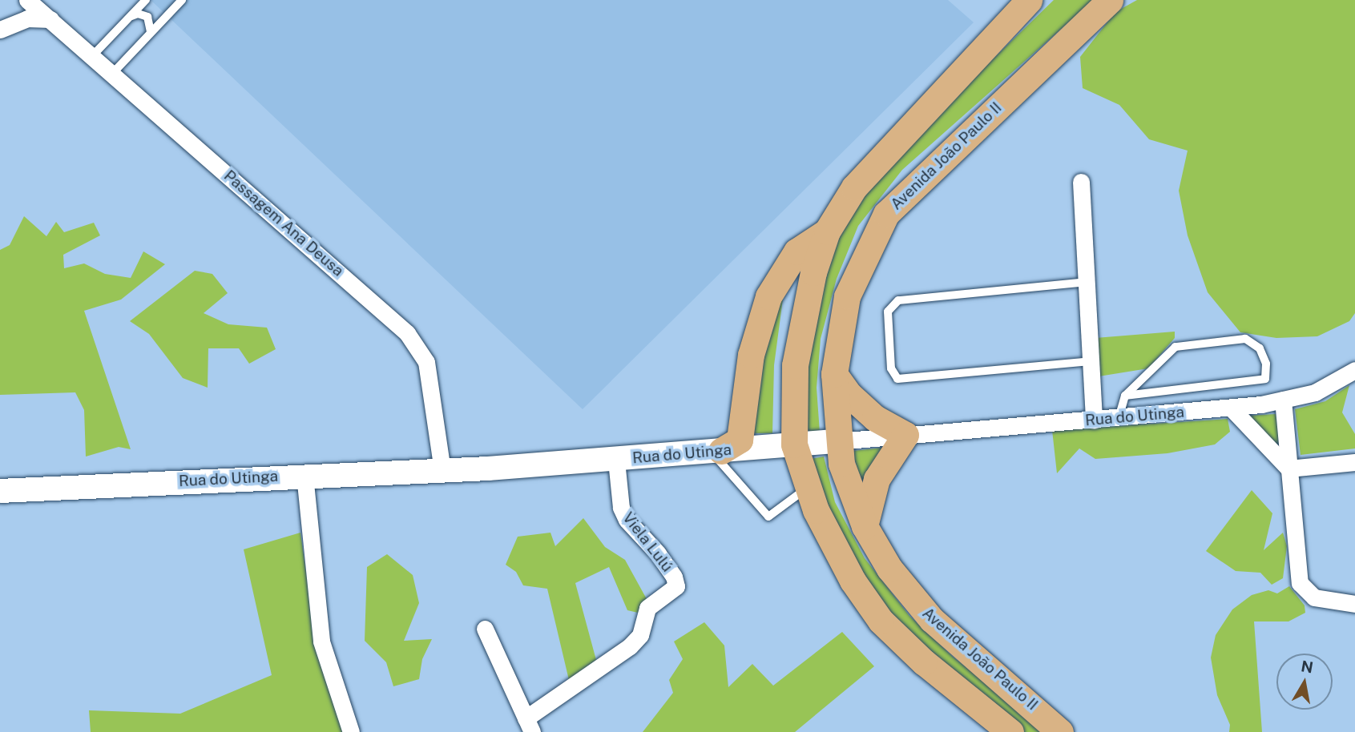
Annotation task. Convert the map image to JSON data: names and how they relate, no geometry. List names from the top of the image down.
{
  "streets": {
    "main road": ["Avenida João Paulo II"],
    "street": ["Passagem Ana Deusa", "Rua do Utinga", "Viela Lulú"]
  },
  "crossings": [
    ["Avenida João Paulo II", "Rua do Utinga"],
    ["Passagem Ana Deusa", "Rua do Utinga"],
    ["Rua do Utinga", "Viela Lulú"]
  ],
  "north": "top"
}
